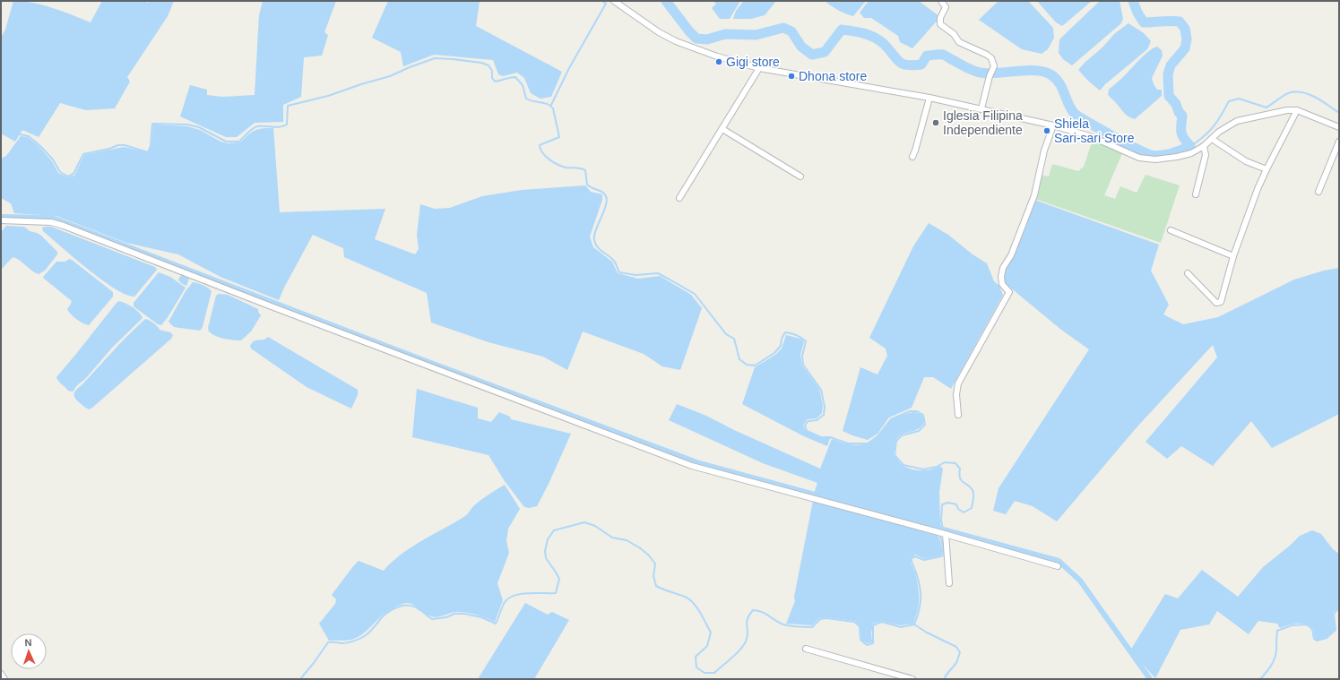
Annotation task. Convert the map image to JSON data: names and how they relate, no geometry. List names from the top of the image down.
{
  "places": [
    "Gigi store",
    "Dhona store",
    "Iglesia Filipina Independiente",
    "Shiela Sari-sari Store"
  ],
  "north": "top"
}
